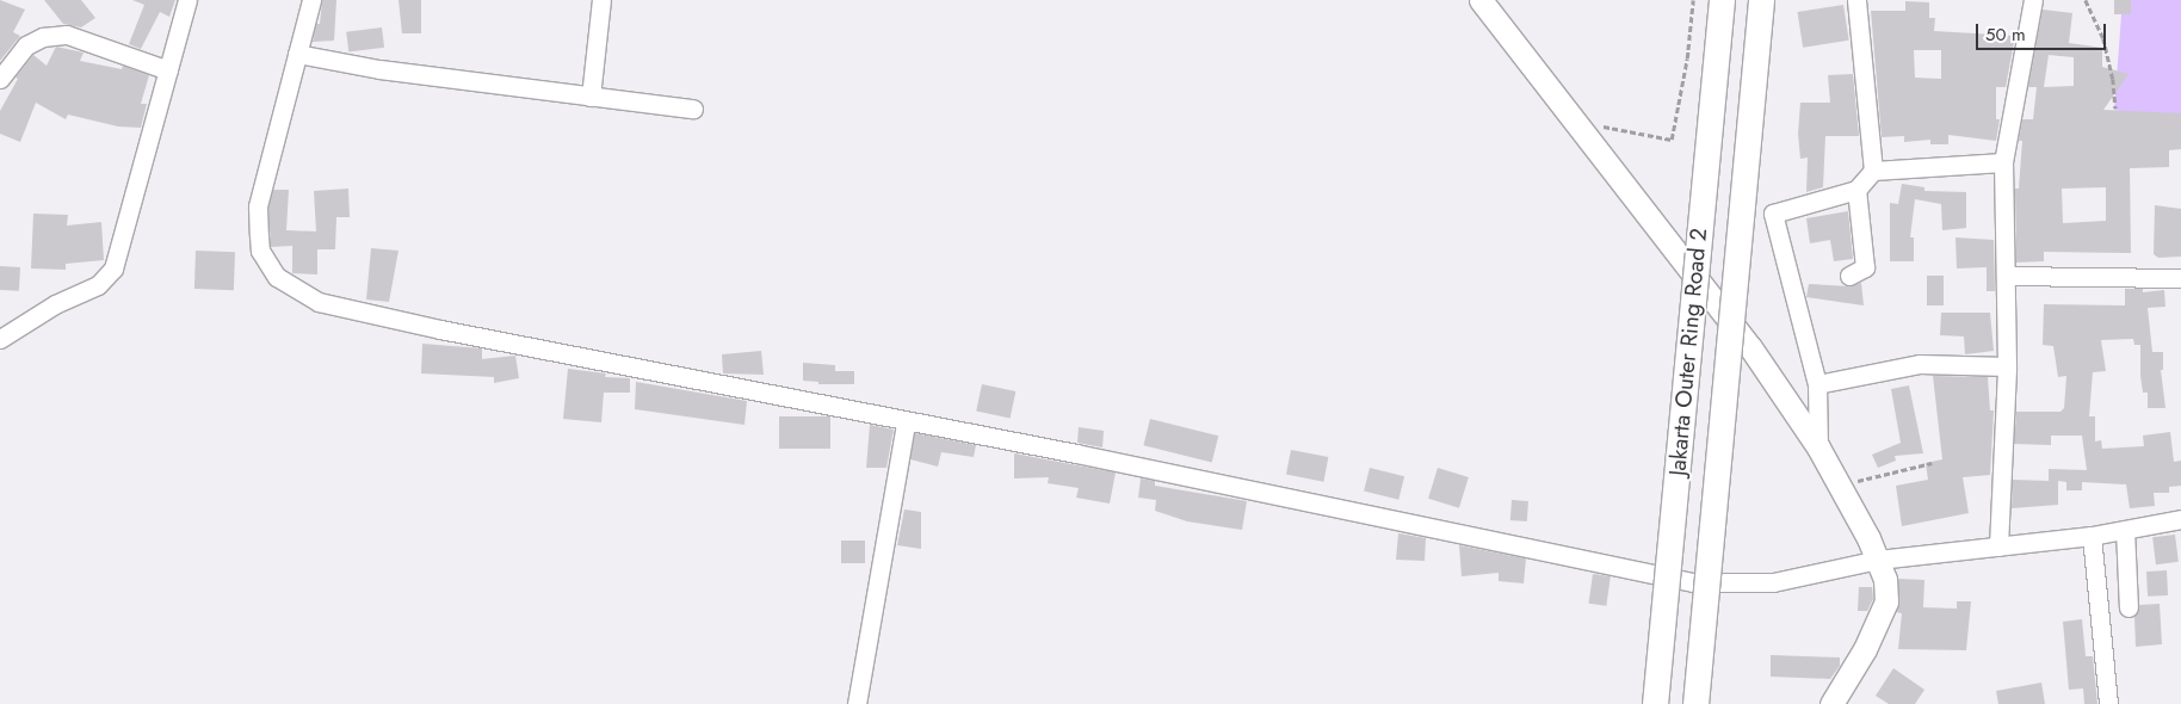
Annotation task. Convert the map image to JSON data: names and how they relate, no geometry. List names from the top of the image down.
{
  "streets": {
    "highway": ["Jakarta Outer Ring Road 2"]
  },
  "scale_bar": "50 m"
}
